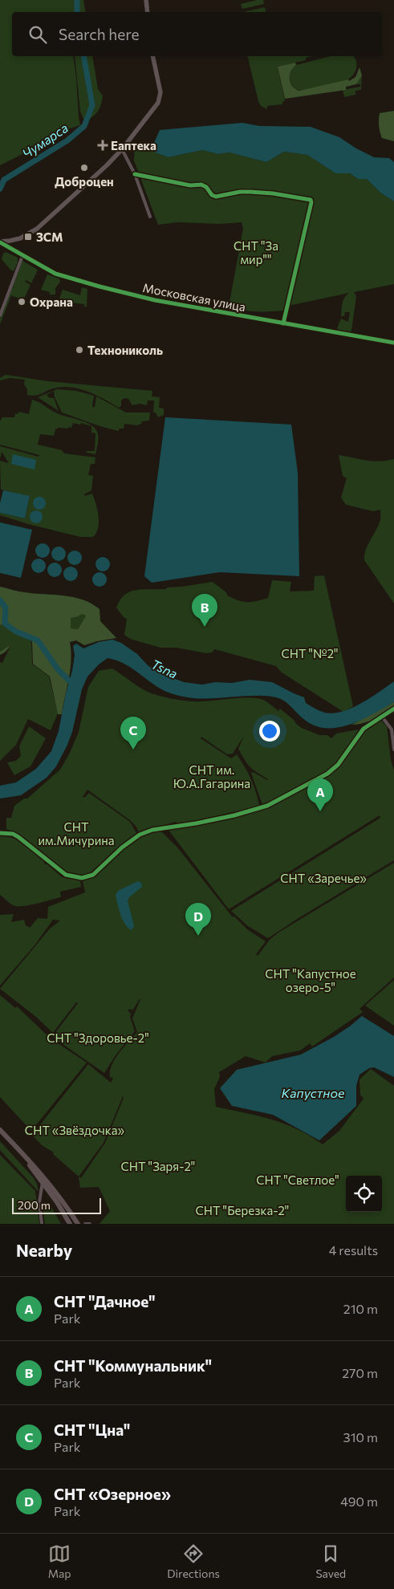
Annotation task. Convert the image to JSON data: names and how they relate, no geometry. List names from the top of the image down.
{
  "streets": {
    "street": ["Московская улица"]
  },
  "water": ["Чумарса", "Tsna", "Капустное"],
  "parks": [
    "СНТ \"За мир\"\"",
    "СНТ \"№2\"",
    "СНТ им. Ю.А.Гагарина",
    "СНТ им.Мичурина",
    "СНТ «Заречье»",
    "СНТ \"Капустное озеро-5\"",
    "СНТ \"Здоровье-2\"",
    "СНТ «Звёздочка»",
    "СНТ \"Заря-2\"",
    "СНТ \"Светлое\"",
    "СНТ \"Березка-2\""
  ],
  "places": {
    "health": ["Еаптека"],
    "other": ["Доброцен", "Охрана", "Технониколь"],
    "transit": ["ЗСМ"]
  },
  "scale_bar": "200 m",
  "page": {
    "search": "Search here",
    "pins": [
      "B",
      "C",
      "A",
      "D"
    ],
    "scale": "200 m",
    "heading": ["Nearby", "4 results"],
    "list": [
      {
        "mark": "A",
        "name": "СНТ \"Дачное\"",
        "note": "Park",
        "value": "210 m"
      },
      {
        "mark": "B",
        "name": "СНТ \"Коммунальник\"",
        "note": "Park",
        "value": "270 m"
      },
      {
        "mark": "C",
        "name": "СНТ \"Цна\"",
        "note": "Park",
        "value": "310 m"
      },
      {
        "mark": "D",
        "name": "СНТ «Озерное»",
        "note": "Park",
        "value": "490 m"
      }
    ],
    "nav": ["Map", "Directions", "Saved"]
  }
}
